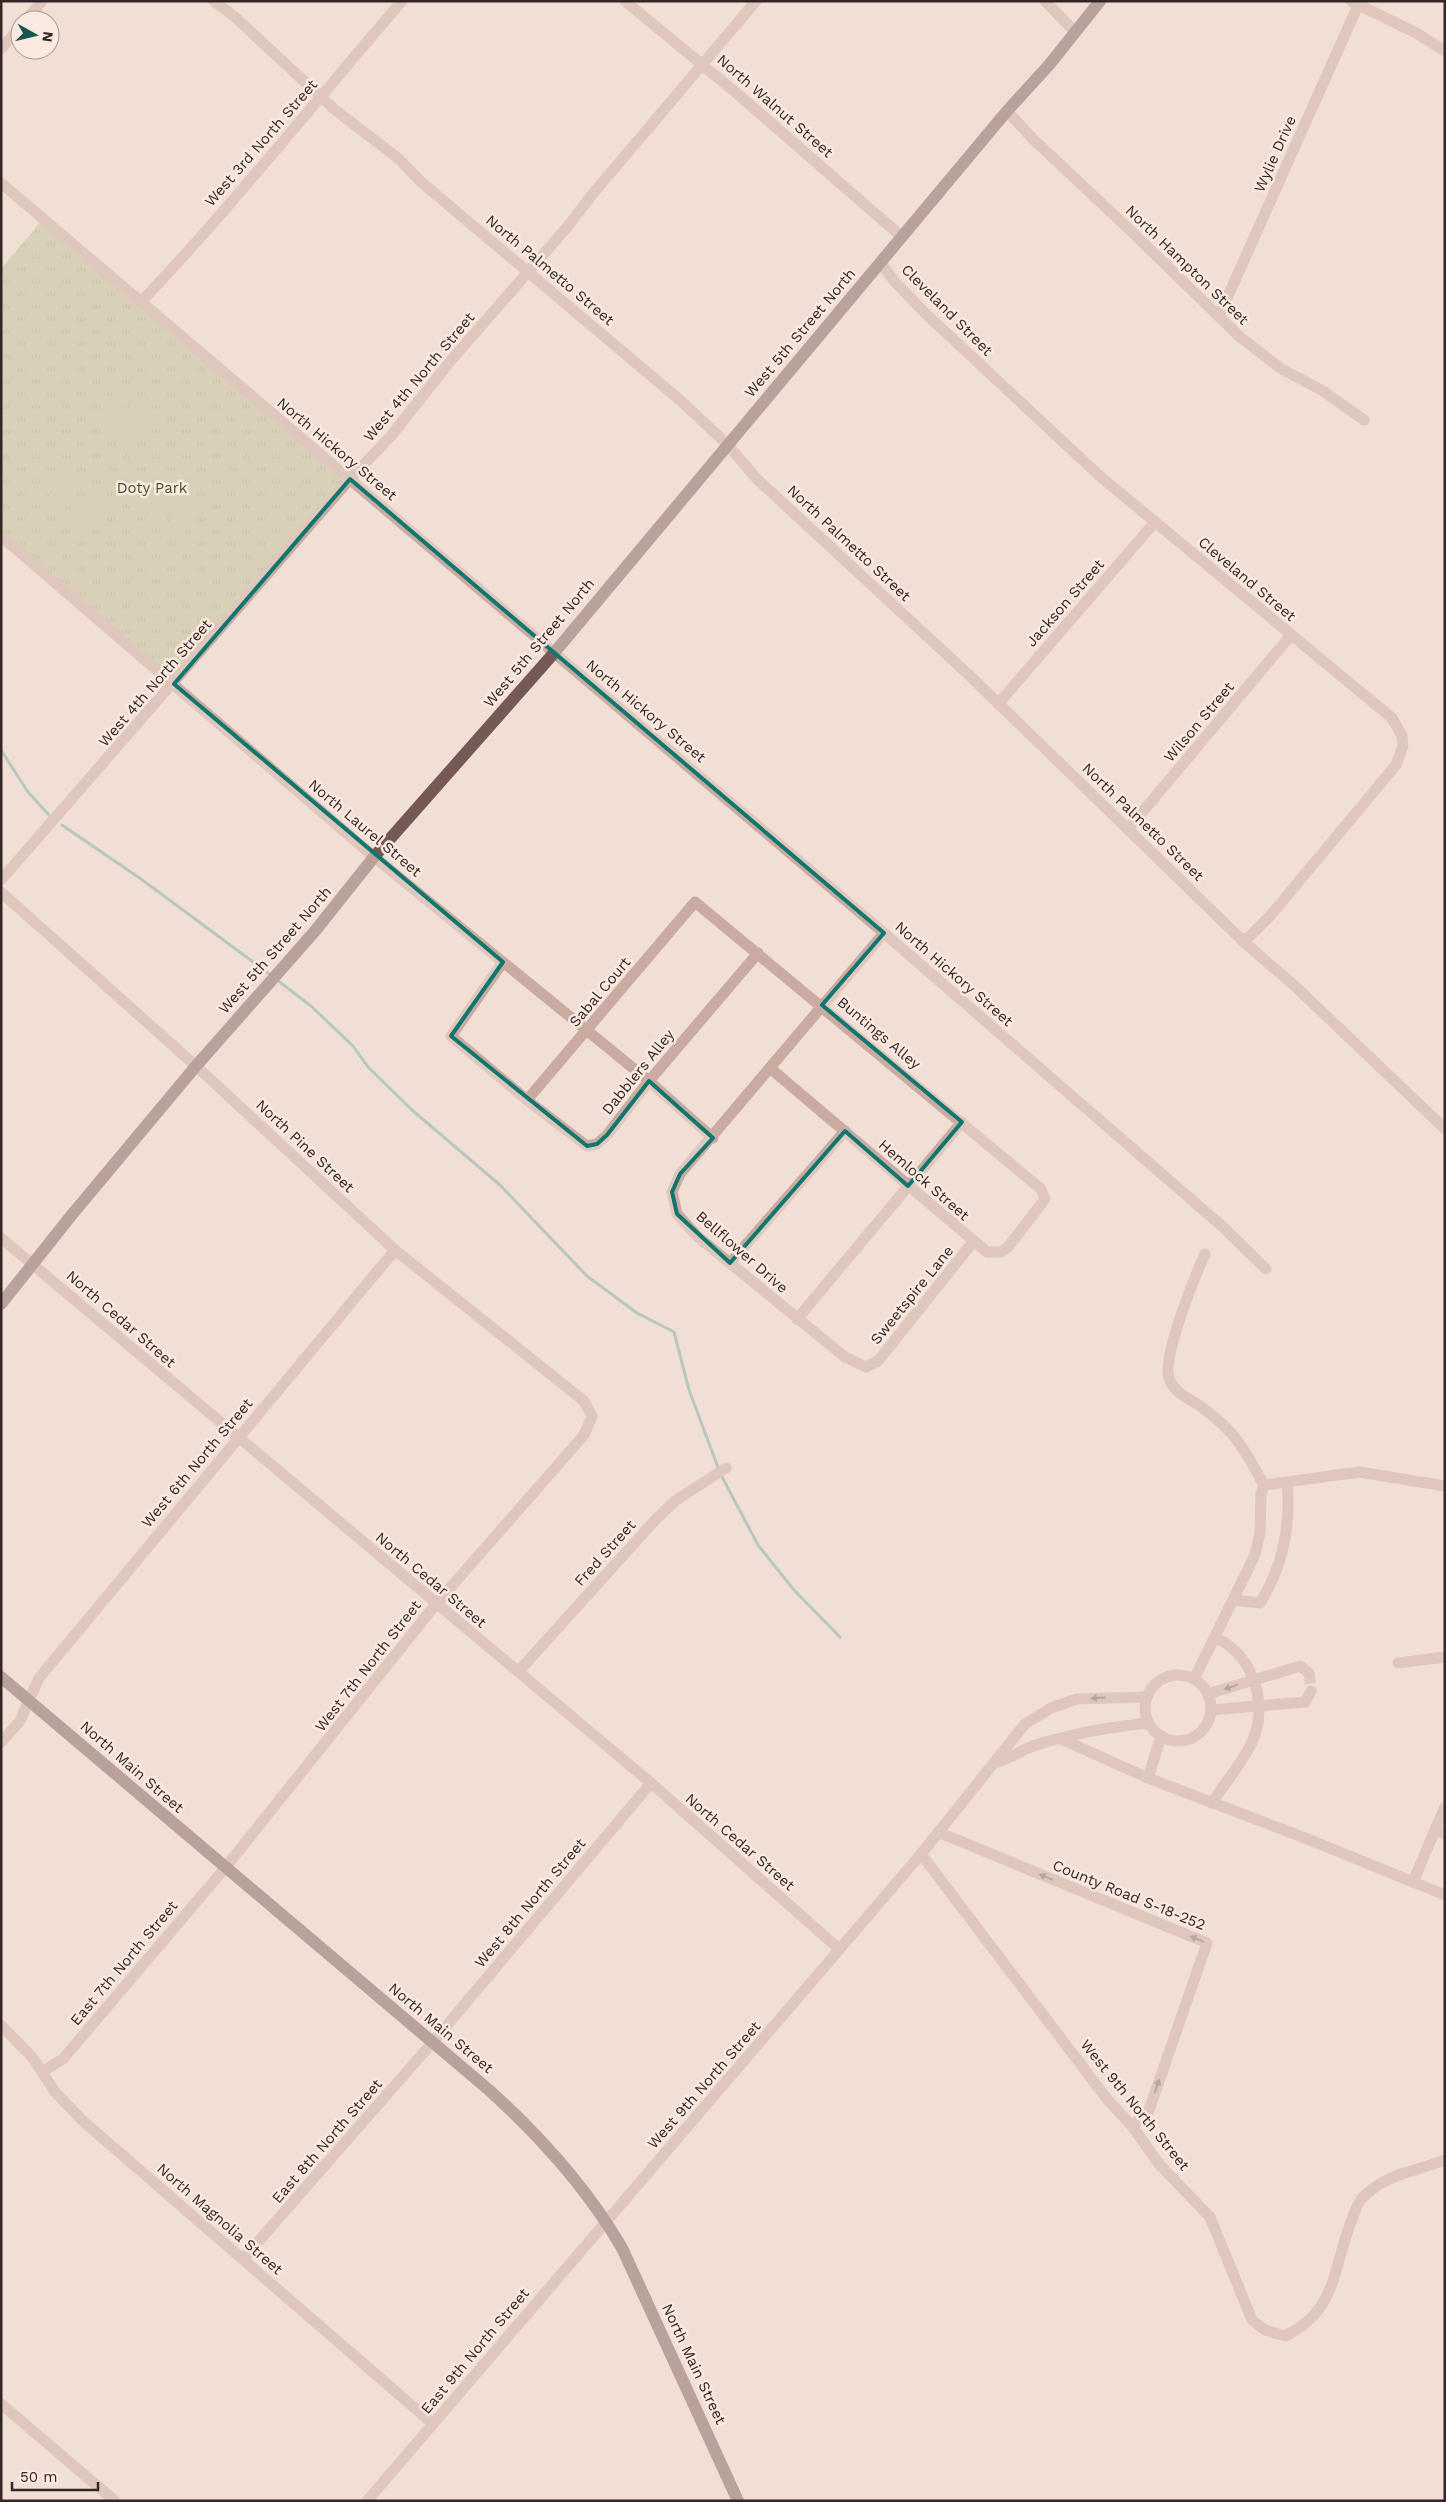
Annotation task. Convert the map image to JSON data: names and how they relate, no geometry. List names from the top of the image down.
{
  "streets": {
    "main road": ["West 5th Street North", "North Main Street"],
    "street": [
      "North Walnut Street",
      "West 3rd North Street",
      "Wylie Drive",
      "North Hampton Street",
      "North Palmetto Street",
      "Cleveland Street",
      "West 4th North Street",
      "North Hickory Street",
      "Jackson Street",
      "Wilson Street",
      "North Laurel Street",
      "Sabal Court",
      "Buntings Alley",
      "Dabblers Alley",
      "North Pine Street",
      "Hemlock Street",
      "Bellflower Drive",
      "Sweetspire Lane",
      "North Cedar Street",
      "West 6th North Street",
      "Fred Street",
      "West 7th North Street",
      "County Road S-18-252",
      "West 8th North Street",
      "East 7th North Street",
      "West 9th North Street",
      "East 8th North Street",
      "North Magnolia Street",
      "East 9th North Street"
    ]
  },
  "crossings": [
    ["North Walnut Street", "West 5th Street North"],
    ["North Walnut Street", "West 4th North Street"],
    ["West 3rd North Street", "North Palmetto Street"],
    ["West 3rd North Street", "North Hickory Street"],
    ["Wylie Drive", "North Hampton Street"],
    ["North Hampton Street", "West 5th Street North"],
    ["North Palmetto Street", "Cleveland Street"],
    ["North Palmetto Street", "West 5th Street North"],
    ["North Palmetto Street", "West 4th North Street"],
    ["North Palmetto Street", "Jackson Street"],
    ["North Palmetto Street", "Wilson Street"],
    ["Cleveland Street", "West 5th Street North"],
    ["Cleveland Street", "Jackson Street"],
    ["Cleveland Street", "Wilson Street"],
    ["West 5th Street North", "North Hickory Street"],
    ["West 5th Street North", "North Laurel Street"],
    ["West 5th Street North", "North Pine Street"],
    ["West 5th Street North", "North Cedar Street"],
    ["West 4th North Street", "North Hickory Street"],
    ["West 4th North Street", "North Laurel Street"],
    ["North Hickory Street", "Bellflower Drive"],
    ["North Laurel Street", "Sabal Court"],
    ["North Laurel Street", "Dabblers Alley"],
    ["North Laurel Street", "Bellflower Drive"],
    ["Sabal Court", "Buntings Alley"],
    ["Sabal Court", "Dabblers Alley"],
    ["Buntings Alley", "Dabblers Alley"],
    ["Buntings Alley", "Hemlock Street"],
    ["Buntings Alley", "Bellflower Drive"],
    ["North Pine Street", "West 6th North Street"],
    ["North Pine Street", "West 7th North Street"],
    ["Hemlock Street", "Bellflower Drive"],
    ["Hemlock Street", "Sweetspire Lane"],
    ["Bellflower Drive", "Sweetspire Lane"],
    ["North Cedar Street", "West 6th North Street"],
    ["North Cedar Street", "Fred Street"],
    ["North Cedar Street", "West 7th North Street"],
    ["North Cedar Street", "West 8th North Street"],
    ["North Cedar Street", "West 9th North Street"],
    ["West 6th North Street", "North Main Street"],
    ["West 7th North Street", "North Main Street"],
    ["West 7th North Street", "East 7th North Street"],
    ["North Main Street", "West 8th North Street"],
    ["North Main Street", "East 7th North Street"],
    ["North Main Street", "West 9th North Street"],
    ["North Main Street", "East 8th North Street"],
    ["North Main Street", "East 9th North Street"],
    ["County Road S-18-252", "West 9th North Street"],
    ["West 8th North Street", "East 8th North Street"],
    ["East 7th North Street", "North Magnolia Street"],
    ["West 9th North Street", "East 9th North Street"],
    ["East 8th North Street", "North Magnolia Street"],
    ["North Magnolia Street", "East 9th North Street"]
  ],
  "parks": ["Doty Park"],
  "scale_bar": "50 m",
  "north": "right"
}
